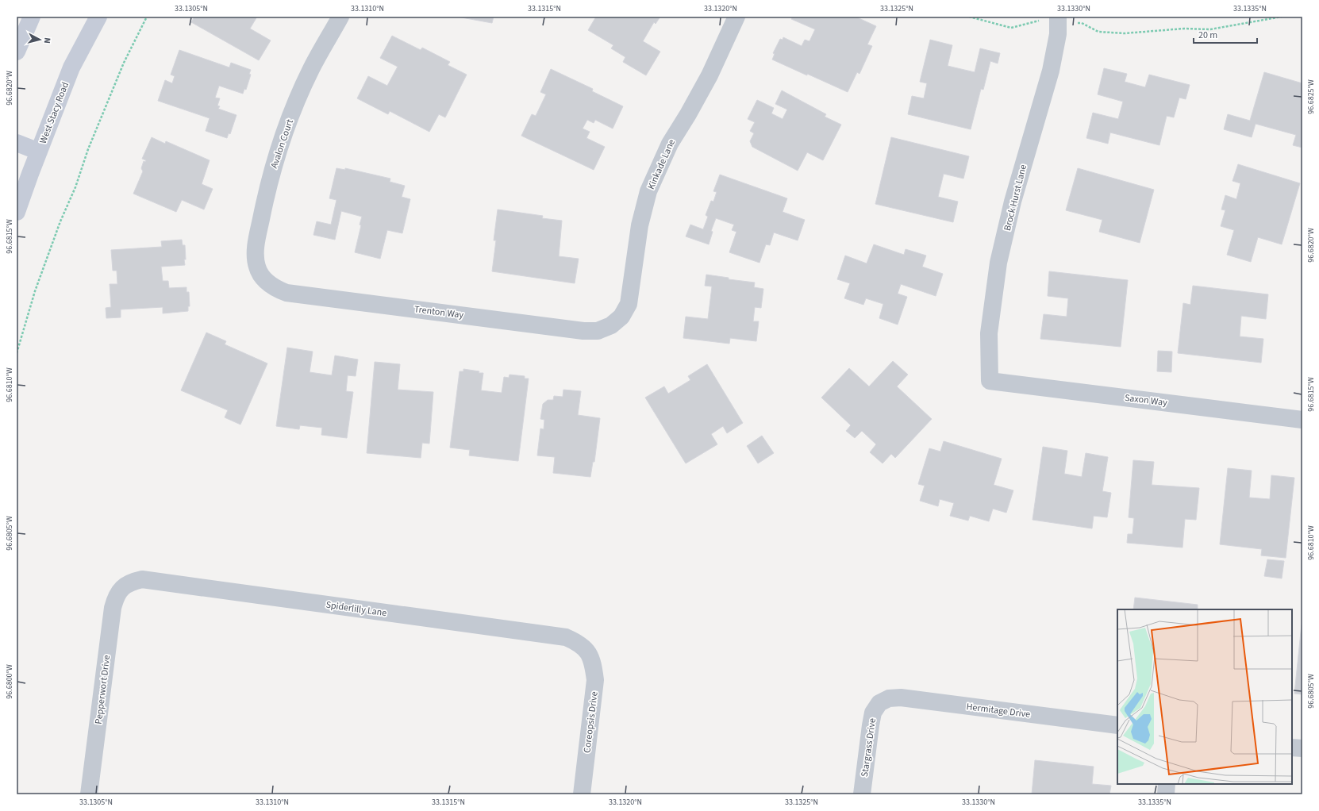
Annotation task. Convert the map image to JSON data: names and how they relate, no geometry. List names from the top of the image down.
{
  "streets": {
    "main road": ["West Stacy Road"],
    "street": [
      "Avalon Court",
      "Kinkade Lane",
      "Brock Hurst Lane",
      "Trenton Way",
      "Saxon Way",
      "Spiderlilly Lane",
      "Pepperwort Drive",
      "Hermitage Drive",
      "Coreopsis Drive",
      "Stargrass Drive"
    ]
  },
  "crossings": [
    ["Avalon Court", "Trenton Way"],
    ["Kinkade Lane", "Trenton Way"],
    ["Brock Hurst Lane", "Saxon Way"],
    ["Spiderlilly Lane", "Pepperwort Drive"],
    ["Spiderlilly Lane", "Coreopsis Drive"],
    ["Hermitage Drive", "Stargrass Drive"]
  ],
  "scale_bar": "20 m",
  "north": "right",
  "coordinates": [
    "33.1305°N",
    "33.1310°N",
    "33.1315°N",
    "33.1320°N",
    "33.1325°N",
    "33.1330°N",
    "33.1335°N",
    "96.6820°W",
    "96.6825°W",
    "96.6815°W",
    "96.6810°W",
    "96.6805°W",
    "96.6800°W"
  ]
}
